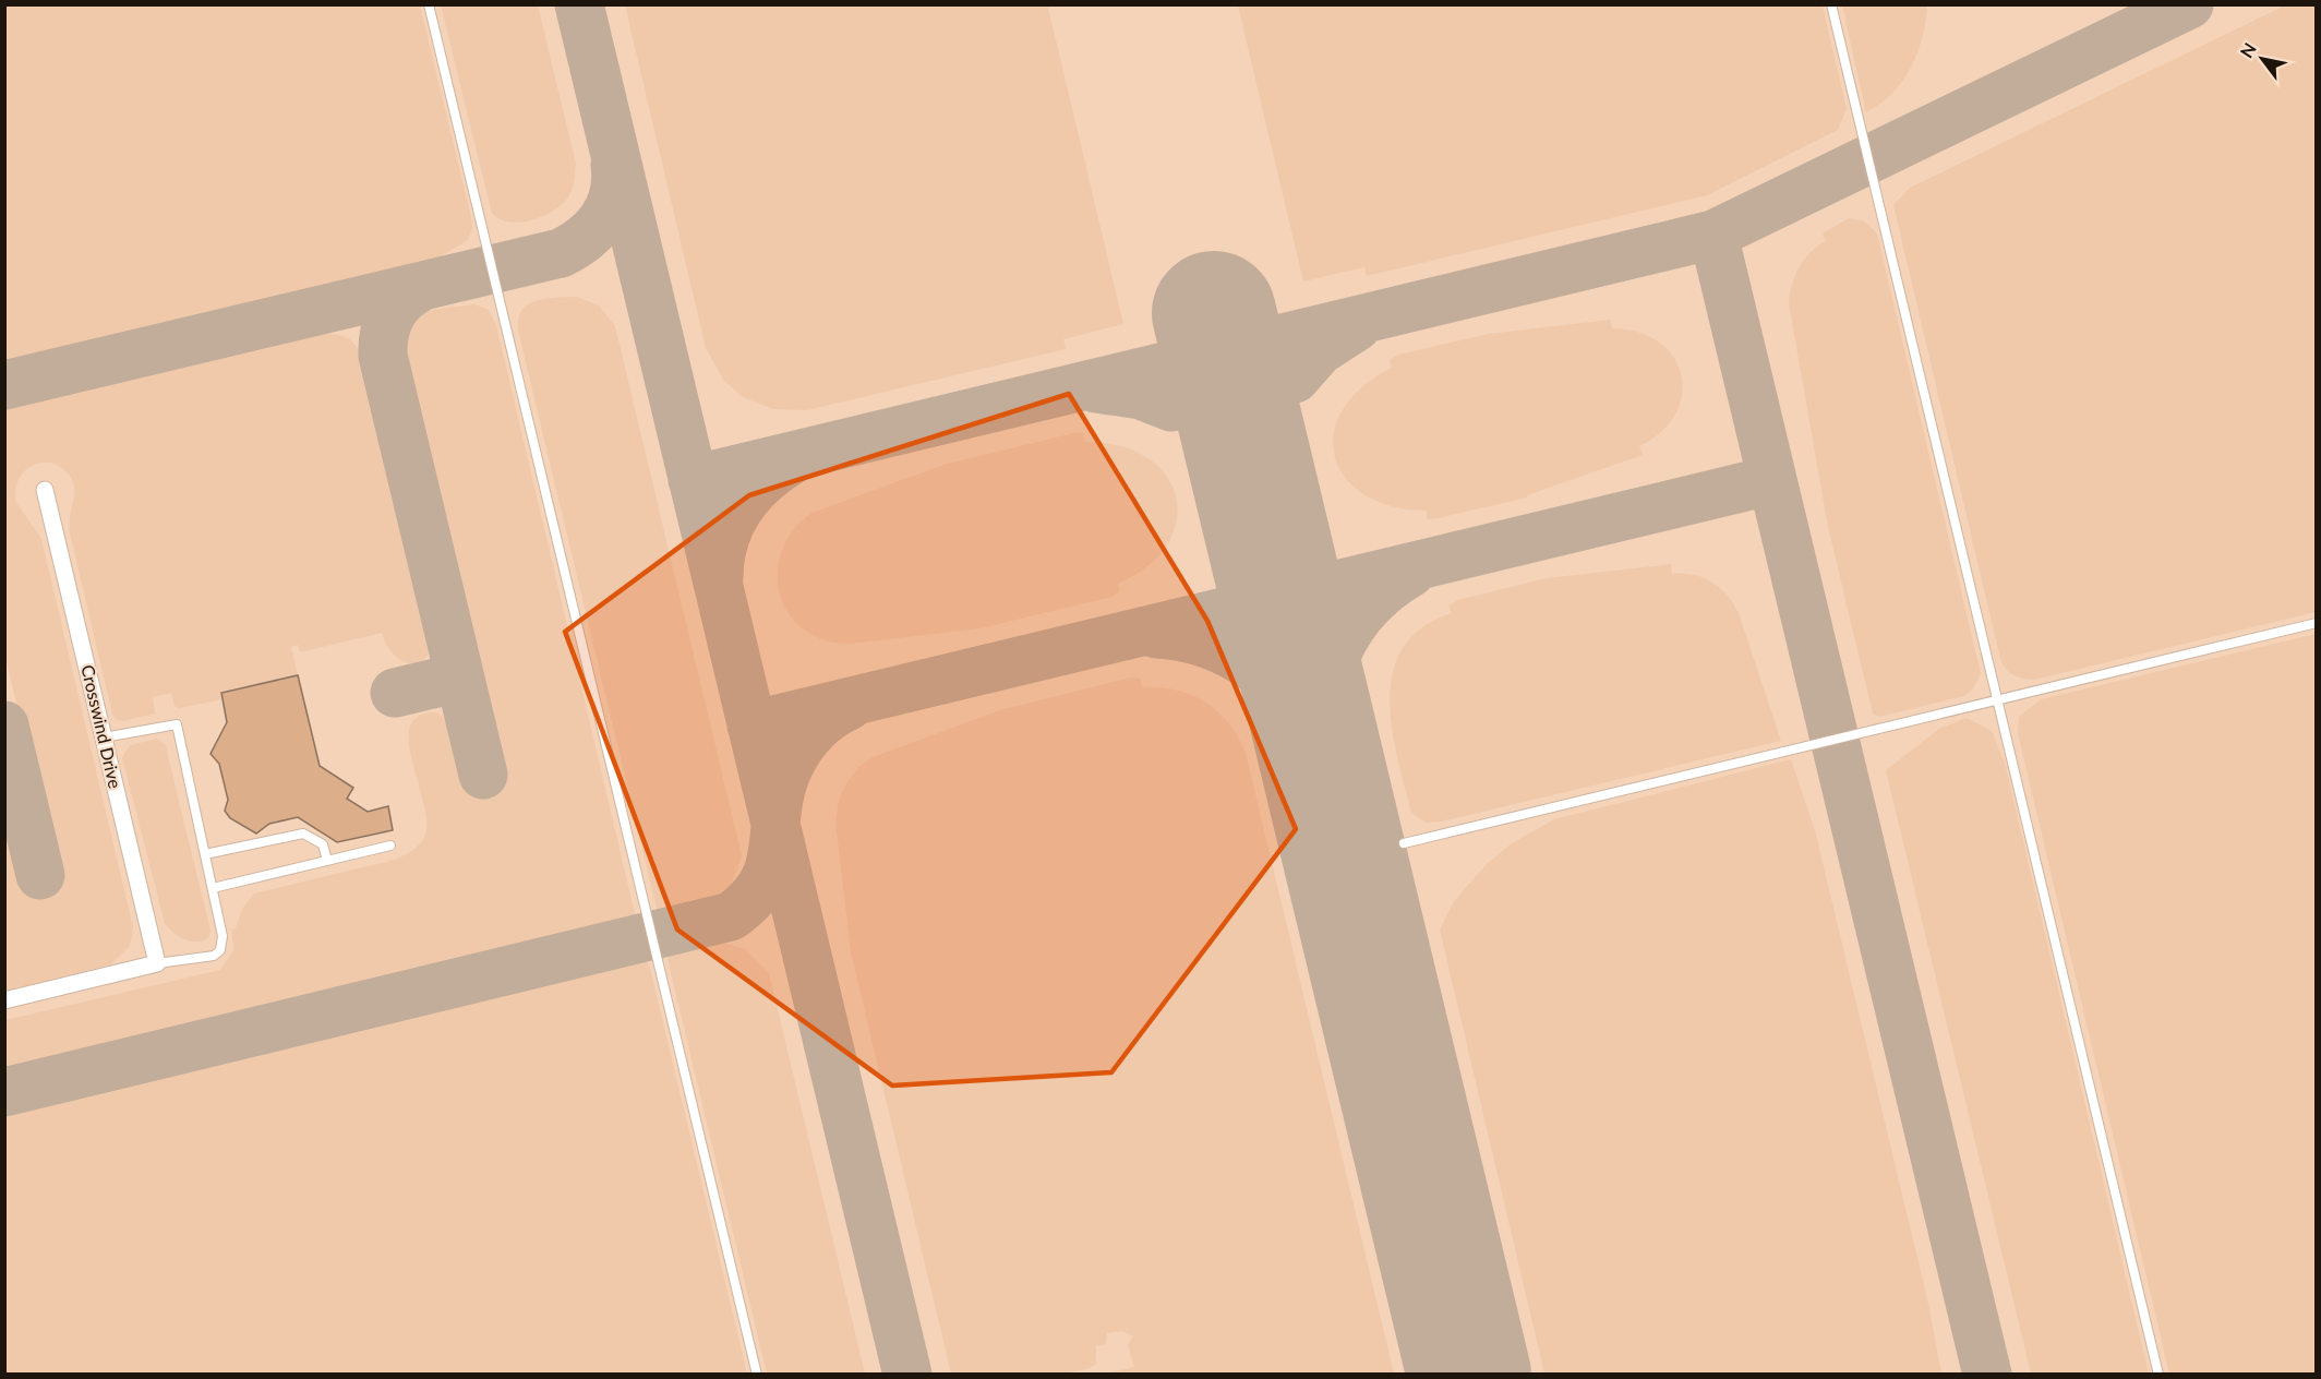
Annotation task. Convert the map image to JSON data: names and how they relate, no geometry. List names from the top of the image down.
{
  "streets": {
    "street": ["Crosswind Drive"]
  },
  "north": "top left"
}
